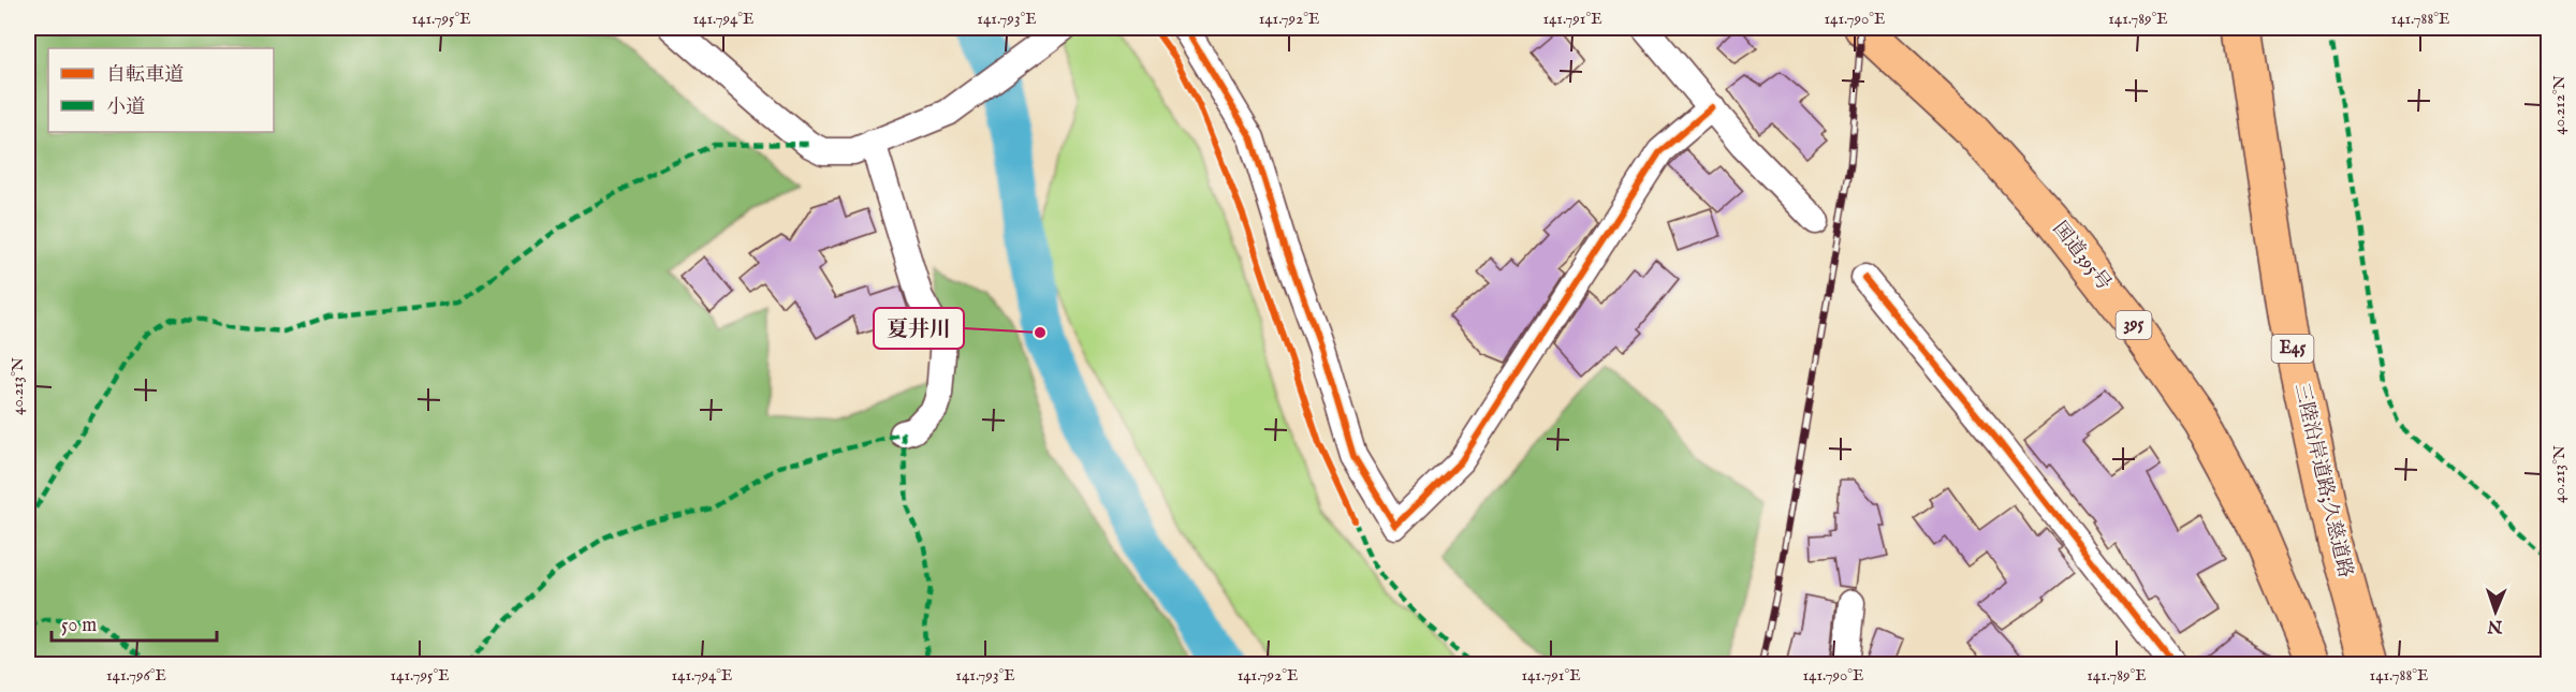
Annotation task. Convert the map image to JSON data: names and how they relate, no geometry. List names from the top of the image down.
{
  "streets": {
    "highway": [
      "国道395号",
      "395",
      "E45",
      "三陸沿岸道路;久慈道路"
    ]
  },
  "places": ["夏井川"],
  "legend": ["自転車道", "小道"],
  "scale_bar": "50 m",
  "north": "bottom",
  "coordinates": [
    "141.795°E",
    "141.794°E",
    "141.793°E",
    "141.792°E",
    "141.791°E",
    "141.790°E",
    "141.789°E",
    "141.788°E",
    "40.212°N",
    "40.213°N",
    "141.796°E"
  ]
}
